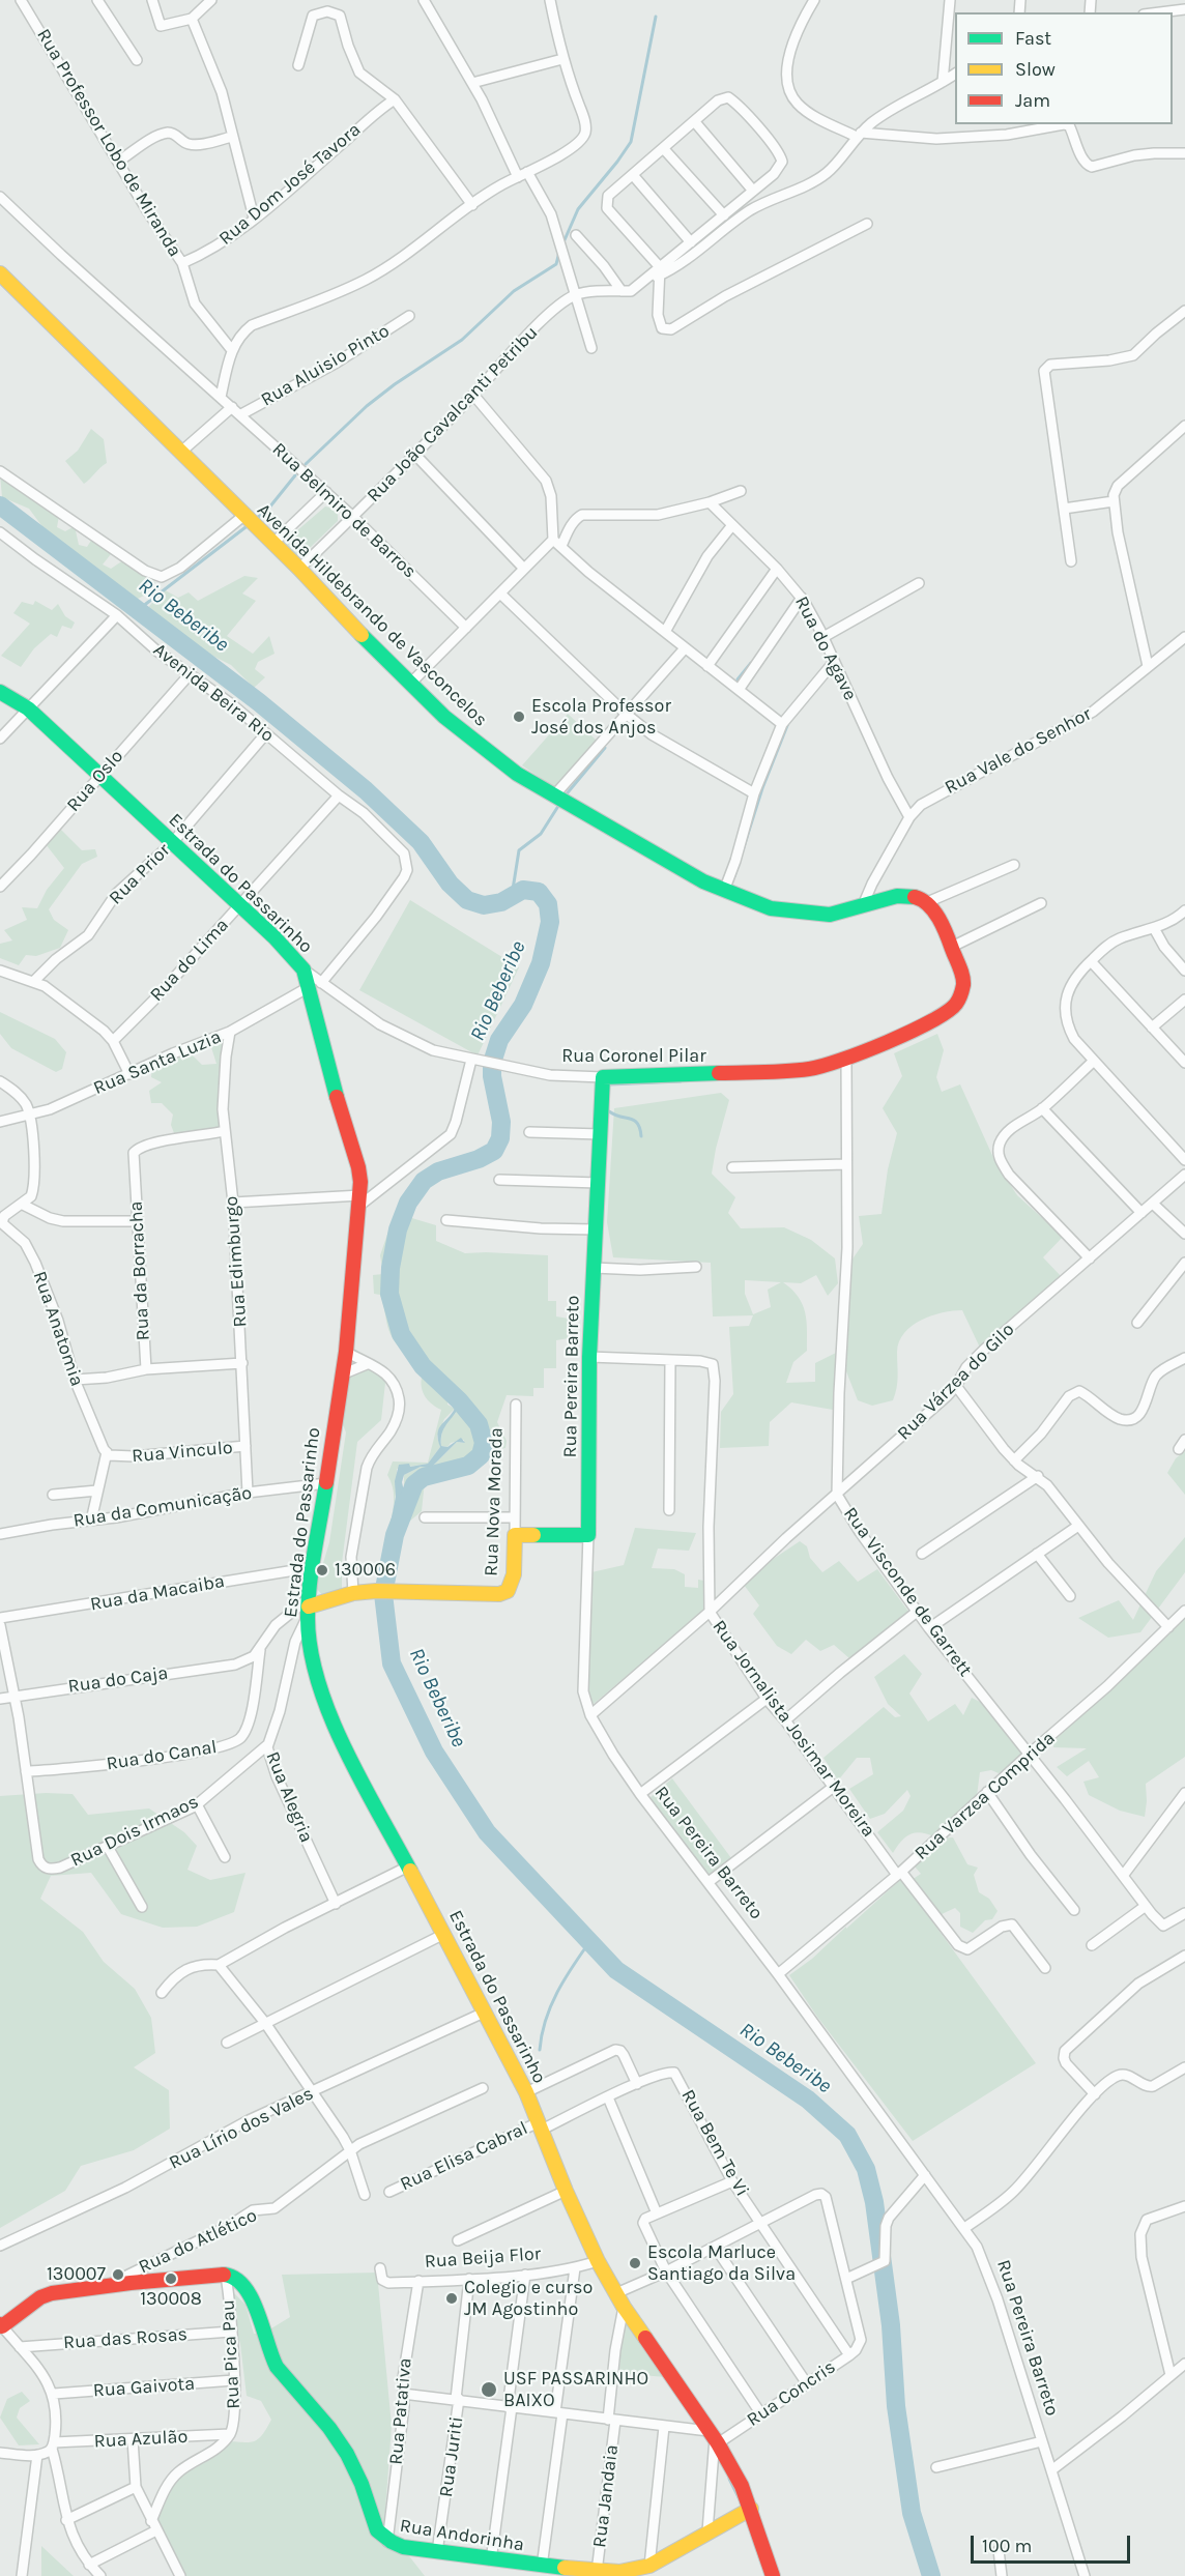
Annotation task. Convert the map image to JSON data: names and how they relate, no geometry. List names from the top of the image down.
{
  "streets": {
    "street": [
      "Rua Professor Lobo de Miranda",
      "Rua Dom José Tavora",
      "Rua Aluisio Pinto",
      "Rua João Cavalcanti Petribu",
      "Rua Belmiro de Barros",
      "Avenida Hildebrando de Vasconcelos",
      "Rua do Agave",
      "Avenida Beira Rio",
      "Rua Vale do Senhor",
      "Rua Oslo",
      "Rua Prior",
      "Estrada do Passarinho",
      "Rua do Lima",
      "Rua Coronel Pilar",
      "Rua Santa Luzia",
      "Rua Edimburgo",
      "Rua da Borracha",
      "Rua Anatomia",
      "Rua Pereira Barreto",
      "Rua Várzea do Gilo",
      "Rua Vinculo",
      "Rua Nova Morada",
      "Rua da Comunicação",
      "Rua Visconde de Garrett",
      "Rua da Macaiba",
      "Rua do Caja",
      "Rua Jornalista Josimar Moreira",
      "Rua do Canal",
      "Rua Varzea Comprida",
      "Rua Alegria",
      "Rua Dois Irmaos",
      "Rua Lírio dos Vales",
      "Rua Bem Te Vi",
      "Rua Elisa Cabral",
      "Rua do Atlético",
      "Rua Beija Flor",
      "Rua das Rosas",
      "Rua Pica Pau",
      "Rua Gaivota",
      "Rua Concris",
      "Rua Patativa",
      "Rua Azulão",
      "Rua Juriti",
      "Rua Jandaia",
      "Rua Andorinha"
    ]
  },
  "crossings": [
    ["Rua Professor Lobo de Miranda", "Rua Dom José Tavora"],
    ["Rua Aluisio Pinto", "Rua Belmiro de Barros"],
    ["Rua João Cavalcanti Petribu", "Rua Belmiro de Barros"],
    ["Rua João Cavalcanti Petribu", "Avenida Hildebrando de Vasconcelos"],
    ["Rua do Agave", "Rua Vale do Senhor"],
    ["Avenida Beira Rio", "Rua Oslo"],
    ["Avenida Beira Rio", "Rua Prior"],
    ["Avenida Beira Rio", "Rua do Lima"],
    ["Avenida Beira Rio", "Rua Santa Luzia"],
    ["Rua Oslo", "Estrada do Passarinho"],
    ["Rua Prior", "Estrada do Passarinho"],
    ["Estrada do Passarinho", "Rua do Lima"],
    ["Estrada do Passarinho", "Rua Coronel Pilar"],
    ["Estrada do Passarinho", "Rua Santa Luzia"],
    ["Estrada do Passarinho", "Rua da Comunicação"],
    ["Estrada do Passarinho", "Rua da Macaiba"],
    ["Estrada do Passarinho", "Rua Alegria"],
    ["Estrada do Passarinho", "Rua Lírio dos Vales"],
    ["Estrada do Passarinho", "Rua Elisa Cabral"],
    ["Estrada do Passarinho", "Rua Beija Flor"],
    ["Estrada do Passarinho", "Rua Concris"],
    ["Estrada do Passarinho", "Rua Jandaia"],
    ["Estrada do Passarinho", "Rua Andorinha"],
    ["Rua Coronel Pilar", "Rua Santa Luzia"],
    ["Rua Coronel Pilar", "Rua Pereira Barreto"],
    ["Rua Coronel Pilar", "Rua Visconde de Garrett"],
    ["Rua Santa Luzia", "Rua Edimburgo"],
    ["Rua Edimburgo", "Rua da Borracha"],
    ["Rua Edimburgo", "Rua Vinculo"],
    ["Rua Edimburgo", "Rua da Comunicação"],
    ["Rua Anatomia", "Rua Vinculo"],
    ["Rua Pereira Barreto", "Rua Várzea do Gilo"],
    ["Rua Pereira Barreto", "Rua Jornalista Josimar Moreira"],
    ["Rua Pereira Barreto", "Rua Varzea Comprida"],
    ["Rua Várzea do Gilo", "Rua Visconde de Garrett"],
    ["Rua Várzea do Gilo", "Rua Jornalista Josimar Moreira"],
    ["Rua Visconde de Garrett", "Rua Varzea Comprida"],
    ["Rua do Caja", "Rua do Canal"],
    ["Rua do Caja", "Rua Dois Irmaos"],
    ["Rua Jornalista Josimar Moreira", "Rua Varzea Comprida"],
    ["Rua do Canal", "Rua Dois Irmaos"],
    ["Rua Alegria", "Rua Dois Irmaos"],
    ["Rua Bem Te Vi", "Rua Elisa Cabral"],
    ["Rua Bem Te Vi", "Rua Concris"],
    ["Rua Beija Flor", "Rua Patativa"],
    ["Rua Beija Flor", "Rua Juriti"],
    ["Rua das Rosas", "Rua Pica Pau"],
    ["Rua Pica Pau", "Rua Gaivota"],
    ["Rua Pica Pau", "Rua Azulão"],
    ["Rua Pica Pau", "Rua Andorinha"],
    ["Rua Patativa", "Rua Andorinha"],
    ["Rua Juriti", "Rua Andorinha"],
    ["Rua Jandaia", "Rua Andorinha"]
  ],
  "water": ["Rio Beberibe"],
  "places": [
    "Escola Professor José dos Anjos",
    "130006",
    "Escola Marluce Santiago da Silva",
    "130007",
    "130008",
    "Colegio e curso JM Agostinho",
    "USF PASSARINHO BAIXO"
  ],
  "legend": ["Fast", "Slow", "Jam"],
  "scale_bar": "100 m"
}
